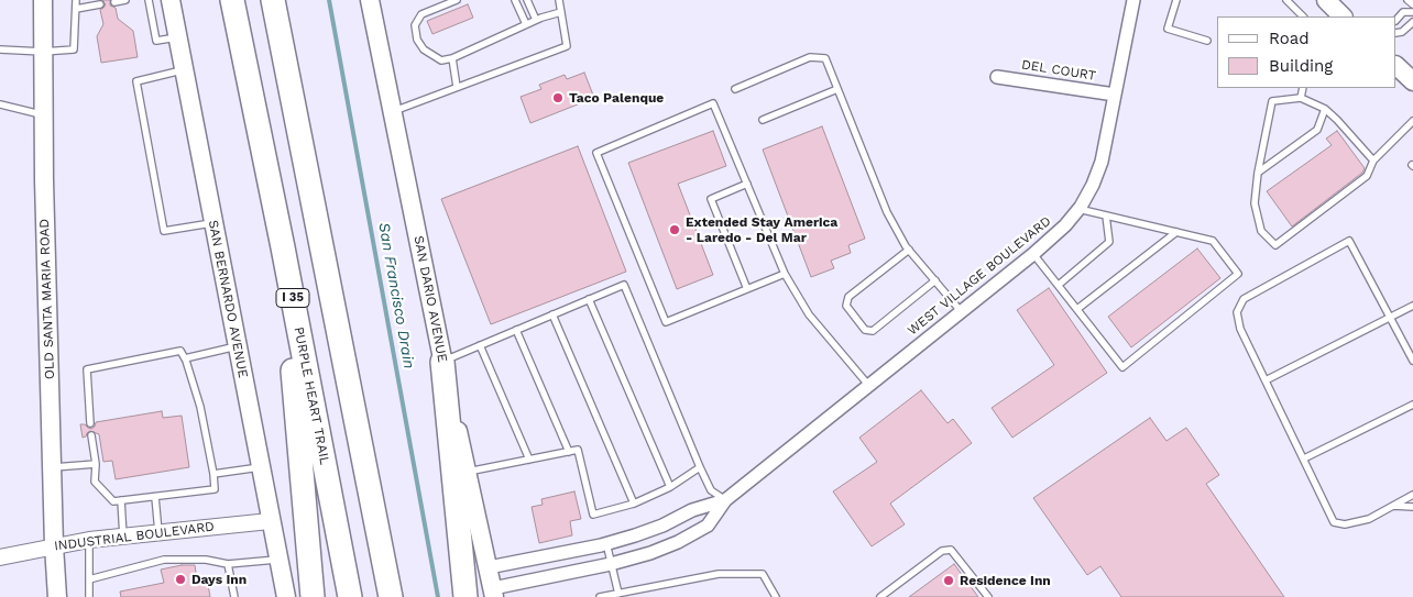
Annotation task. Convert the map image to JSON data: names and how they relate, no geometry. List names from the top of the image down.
{
  "streets": {
    "highway": ["I 35", "PURPLE HEART TRAIL"],
    "main road": ["OLD SANTA MARIA ROAD", "SAN BERNARDO AVENUE", "SAN DARIO AVENUE"],
    "street": ["DEL COURT", "WEST VILLAGE BOULEVARD", "INDUSTRIAL BOULEVARD"]
  },
  "crossings": [
    ["DEL COURT", "WEST VILLAGE BOULEVARD"],
    ["WEST VILLAGE BOULEVARD", "SAN DARIO AVENUE"],
    ["OLD SANTA MARIA ROAD", "INDUSTRIAL BOULEVARD"],
    ["SAN BERNARDO AVENUE", "INDUSTRIAL BOULEVARD"]
  ],
  "water": ["San Francisco Drain"],
  "places": [
    "Taco Palenque",
    "Extended Stay America - Laredo - Del Mar",
    "Days Inn",
    "Residence Inn"
  ],
  "legend": ["Road", "Building"]
}
